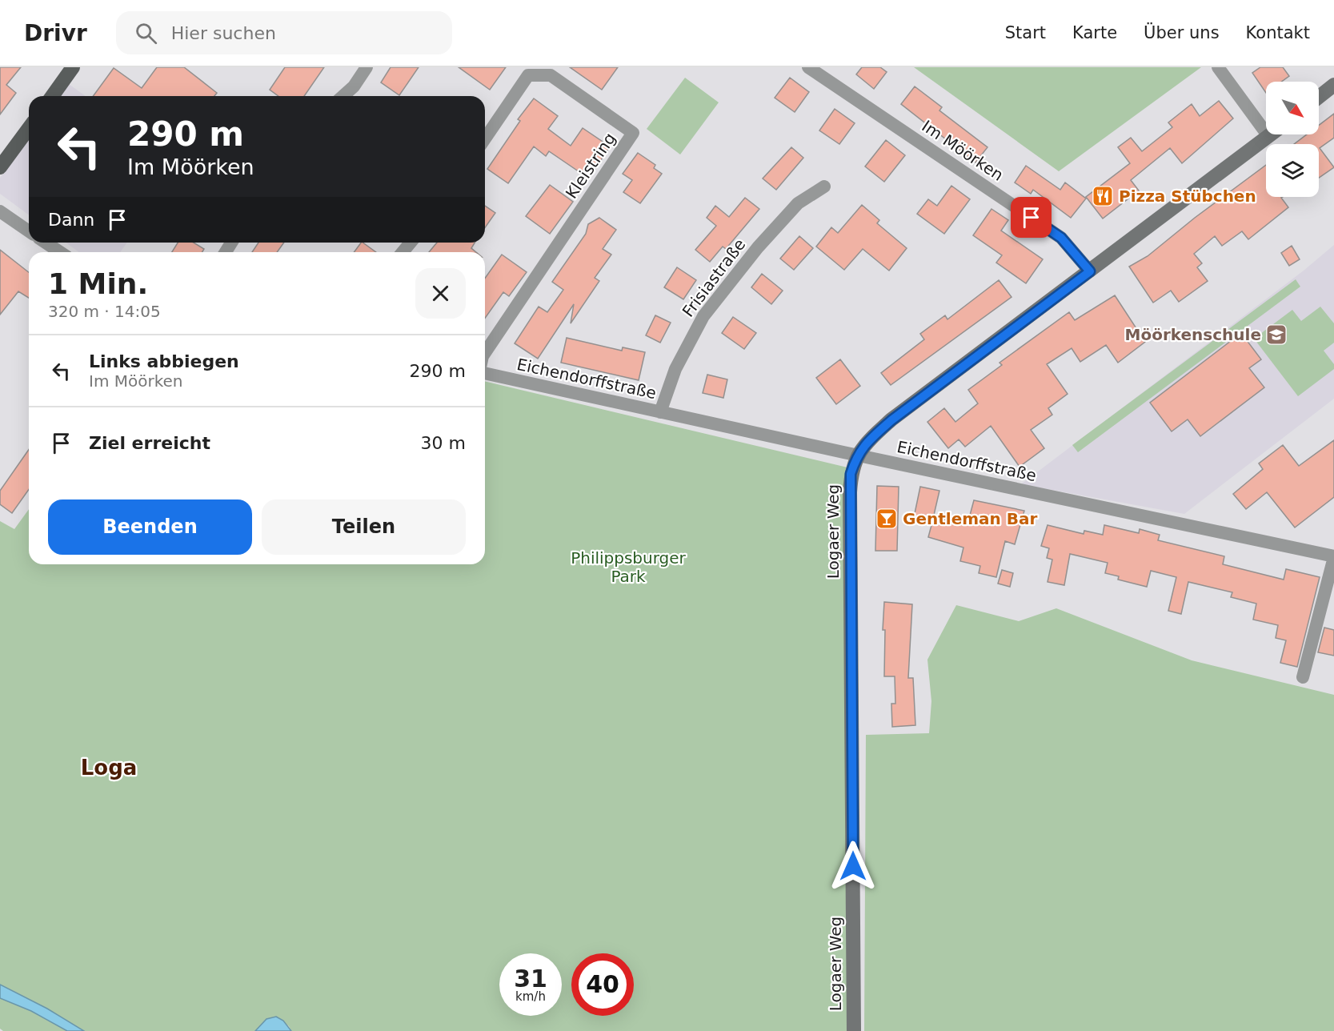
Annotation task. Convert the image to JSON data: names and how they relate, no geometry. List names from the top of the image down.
{
  "streets": {
    "street": [
      "Im Möörken",
      "Kleistring",
      "Frisiastraße",
      "Eichendorffstraße",
      "Logaer Weg"
    ]
  },
  "crossings": [
    ["Im Möörken", "Logaer Weg"],
    ["Frisiastraße", "Eichendorffstraße"],
    ["Eichendorffstraße", "Logaer Weg"]
  ],
  "districts": ["Loga"],
  "parks": ["Philippsburger Park"],
  "places": {
    "restaurant": ["Pizza Stübchen"],
    "school or university": ["Möörkenschule"],
    "bar": ["Gentleman Bar"]
  },
  "north": "bottom right",
  "page": {
    "header": "Drivr",
    "search": "Hier suchen",
    "nav": [
      "Start",
      "Karte",
      "Über uns",
      "Kontakt"
    ],
    "turn": ["290 m", "Im Möörken"],
    "then": "Dann",
    "heading": ["1 Min.", "320 m · 14:05"],
    "list": [
      {
        "name": "Links abbiegen",
        "note": "Im Möörken",
        "value": "290 m"
      },
      {
        "name": "Ziel erreicht",
        "value": "30 m"
      }
    ],
    "buttons": ["Beenden", "Teilen"],
    "speed": "31 km/h",
    "limit": "40"
  }
}
